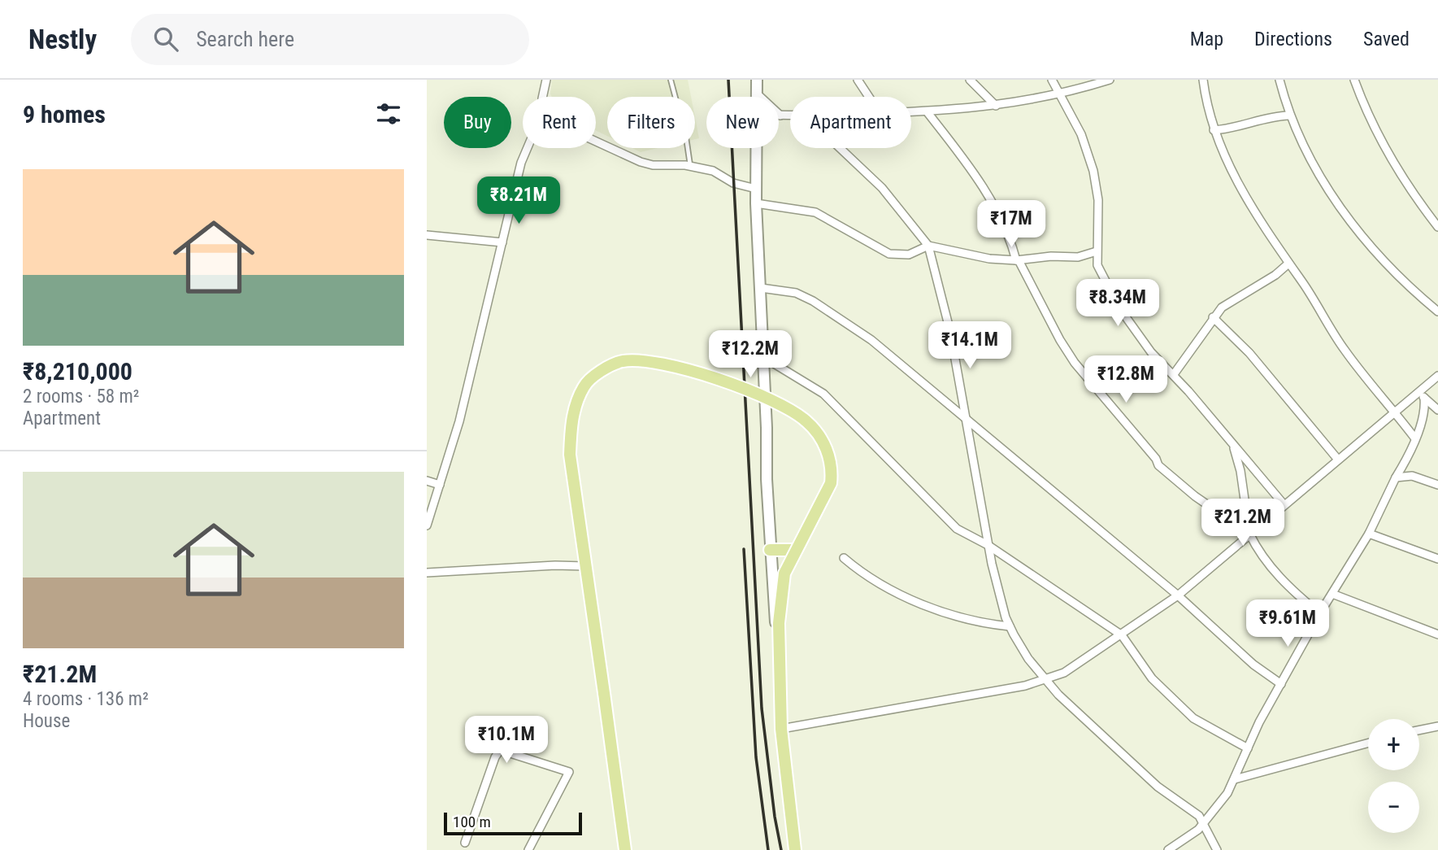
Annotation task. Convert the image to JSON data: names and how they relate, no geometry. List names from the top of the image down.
{
  "scale_bar": "100 m",
  "page": {
    "header": "Nestly",
    "search": "Search here",
    "nav": ["Map", "Directions", "Saved"],
    "heading": "9 homes",
    "chip": [
      "Buy",
      "Rent",
      "Filters",
      "New",
      "Apartment"
    ],
    "list": [
      {
        "name": "₹8,210,000",
        "note": "2 rooms · 58 m² · Apartment"
      },
      {
        "name": "₹21.2M",
        "note": "4 rooms · 136 m² · House"
      }
    ],
    "price": [
      "₹8.21M",
      "₹17M",
      "₹8.34M",
      "₹14.1M",
      "₹12.2M",
      "₹12.8M",
      "₹21.2M",
      "₹9.61M",
      "₹10.1M"
    ],
    "map_buttons": ["+", "−"],
    "scale": "100 m"
  }
}
